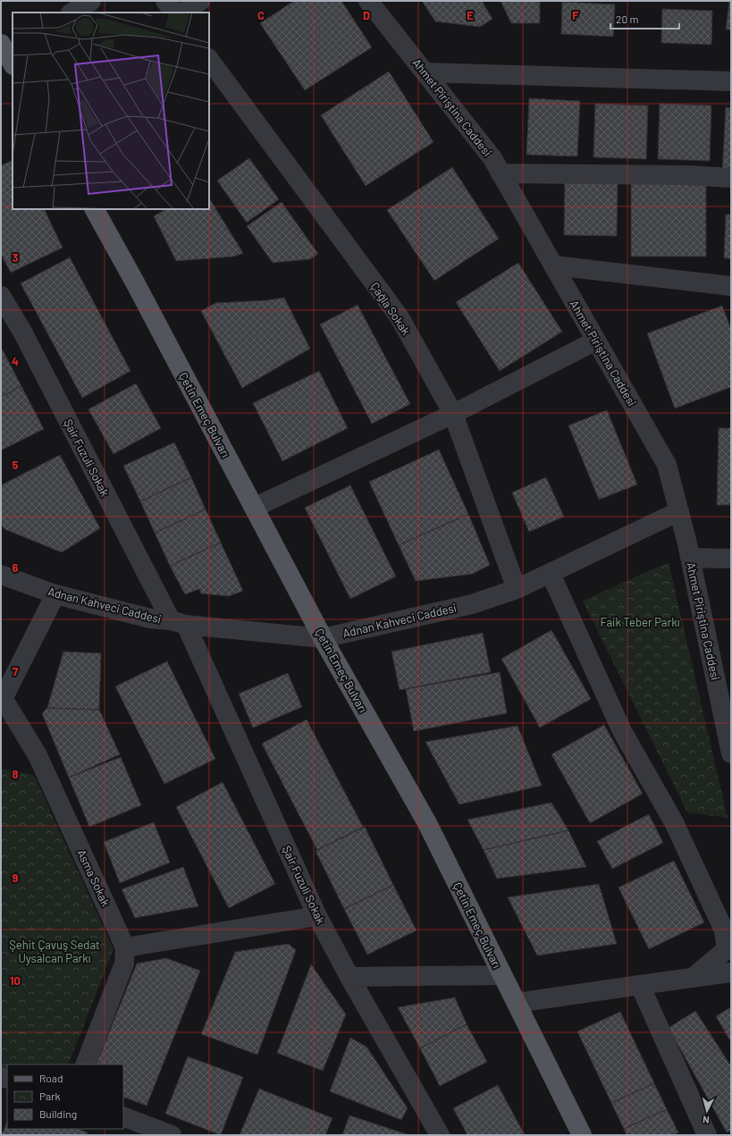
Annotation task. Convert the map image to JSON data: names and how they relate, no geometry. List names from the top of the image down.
{
  "streets": {
    "main road": ["Çetin Emeç Bulvarı"],
    "street": [
      "Ahmet Piriştina Caddesi",
      "Çağla Sokak",
      "Şair Fuzuli Sokak",
      "Adnan Kahveci Caddesi",
      "Asma Sokak"
    ]
  },
  "crossings": [
    ["Ahmet Piriştina Caddesi", "Adnan Kahveci Caddesi"],
    ["Çağla Sokak", "Adnan Kahveci Caddesi"],
    ["Çetin Emeç Bulvarı", "Adnan Kahveci Caddesi"],
    ["Şair Fuzuli Sokak", "Adnan Kahveci Caddesi"]
  ],
  "parks": ["Faik Teber Parkı", "Şehit Çavuş Sedat Uysalcan Parkı"],
  "legend": ["Road", "Park", "Building"],
  "scale_bar": "20 m",
  "north": "bottom",
  "grid": {
    "columns": [
      "C",
      "D",
      "E",
      "F"
    ],
    "rows": [
      "3",
      "4",
      "5",
      "6",
      "7",
      "8",
      "9",
      "10"
    ]
  }
}
